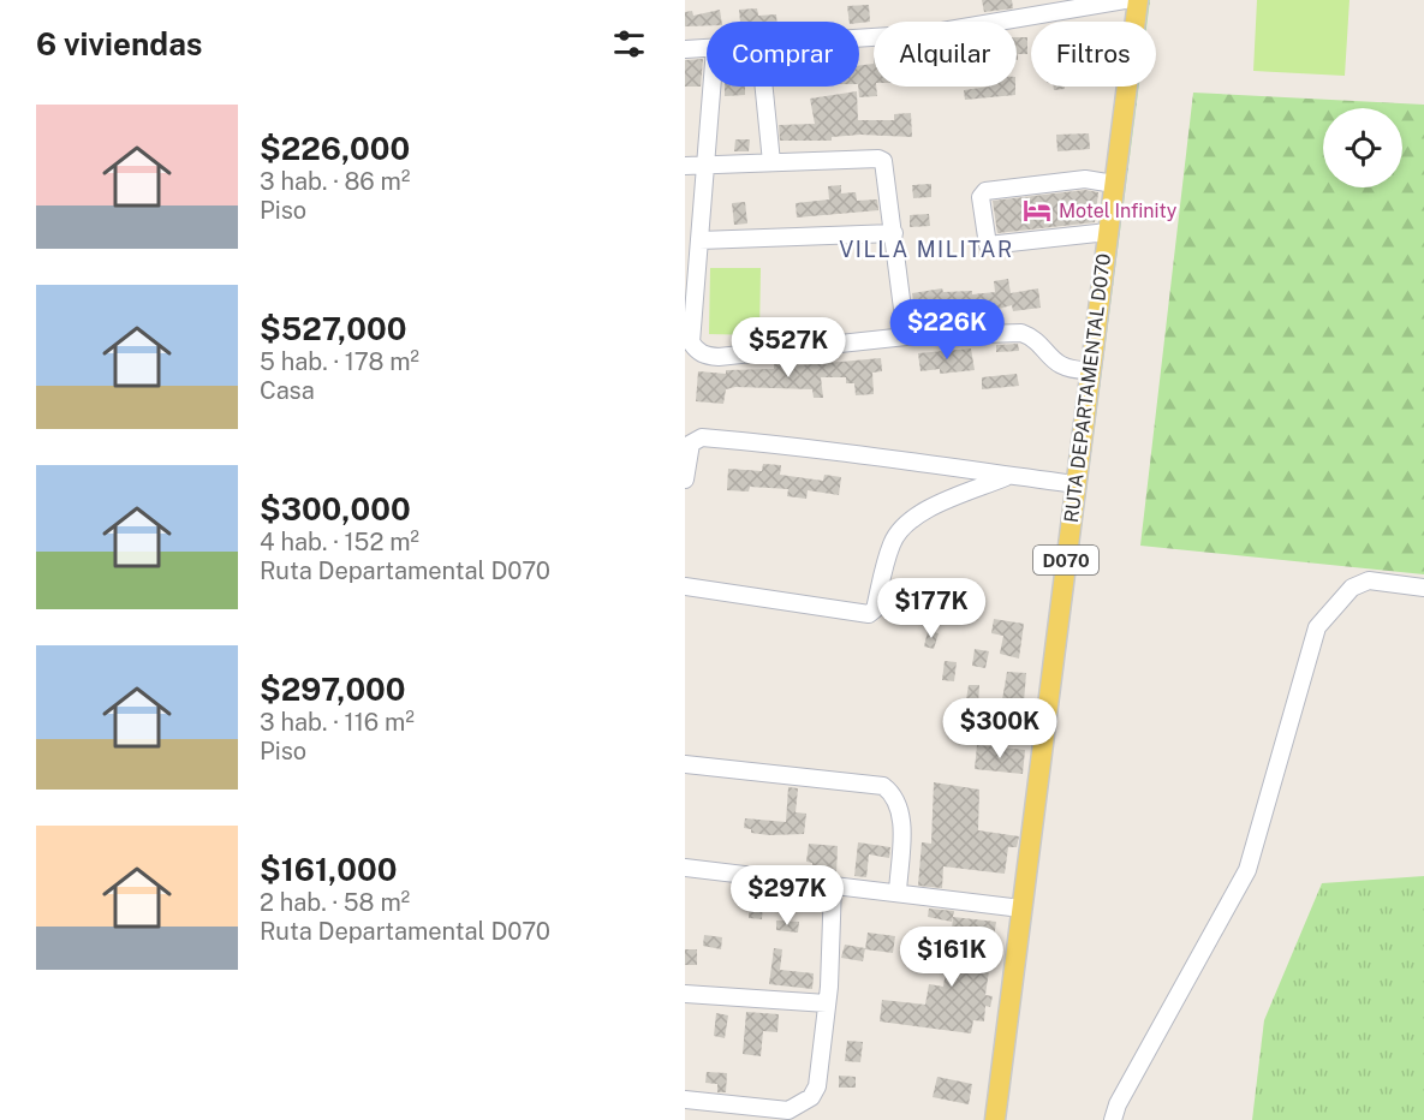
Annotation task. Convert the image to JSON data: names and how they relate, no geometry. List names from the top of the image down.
{
  "streets": {
    "main road": ["RUTA DEPARTAMENTAL D070", "D070"]
  },
  "districts": ["VILLA MILITAR"],
  "places": {
    "hotel": ["Motel Infinity"]
  },
  "page": {
    "heading": "6 viviendas",
    "chip": ["Comprar", "Alquilar", "Filtros"],
    "list": [
      {
        "name": "$226,000",
        "note": "3 hab. · 86 m² · Piso"
      },
      {
        "name": "$527,000",
        "note": "5 hab. · 178 m² · Casa"
      },
      {
        "name": "$300,000",
        "note": "4 hab. · 152 m² · Ruta Departamental D070"
      },
      {
        "name": "$297,000",
        "note": "3 hab. · 116 m² · Piso"
      },
      {
        "name": "$161,000",
        "note": "2 hab. · 58 m² · Ruta Departamental D070"
      }
    ],
    "price": [
      "$226K",
      "$527K",
      "$177K",
      "$300K",
      "$297K",
      "$161K"
    ]
  }
}
